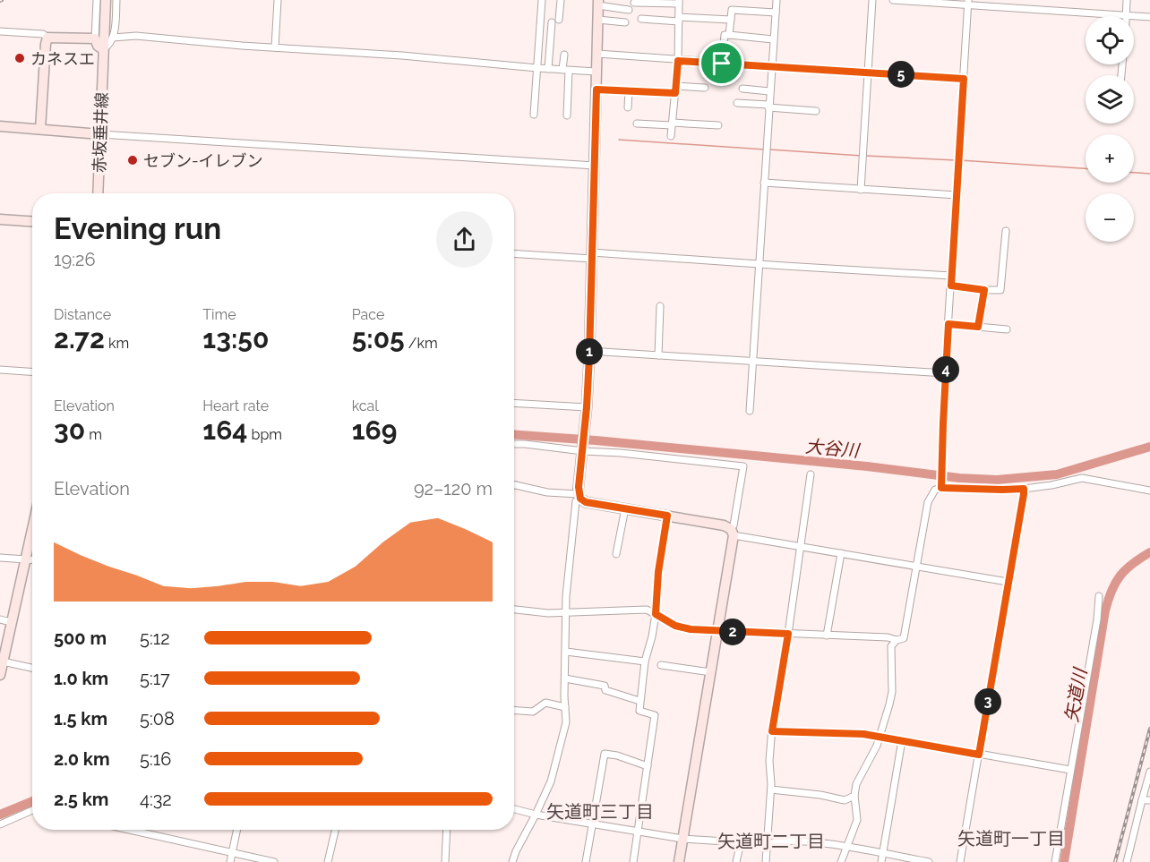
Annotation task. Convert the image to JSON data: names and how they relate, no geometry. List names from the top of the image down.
{
  "streets": {
    "street": ["赤坂垂井線"]
  },
  "districts": ["矢道町三丁目", "矢道町一丁目", "矢道町二丁目"],
  "water": ["大谷川", "矢道川"],
  "places": ["カネスエ", "セブン-イレブン"],
  "page": {
    "map_buttons": ["+", "−"],
    "pins": [
      "5",
      "1",
      "4",
      "2",
      "3"
    ],
    "heading": ["Evening run", "19:26"],
    "stats": [
      ["Distance", "2.72 km"],
      ["Time", "13:50"],
      ["Pace", "5:05 /km"],
      ["Elevation", "30 m"],
      ["Heart rate", "164 bpm"],
      ["kcal", "169"]
    ],
    "chart": ["Elevation", "92–120 m"],
    "list": [
      {
        "name": "500 m",
        "note": "5:12"
      },
      {
        "name": "1.0 km",
        "note": "5:17"
      },
      {
        "name": "1.5 km",
        "note": "5:08"
      },
      {
        "name": "2.0 km",
        "note": "5:16"
      },
      {
        "name": "2.5 km",
        "note": "4:32"
      }
    ]
  }
}
